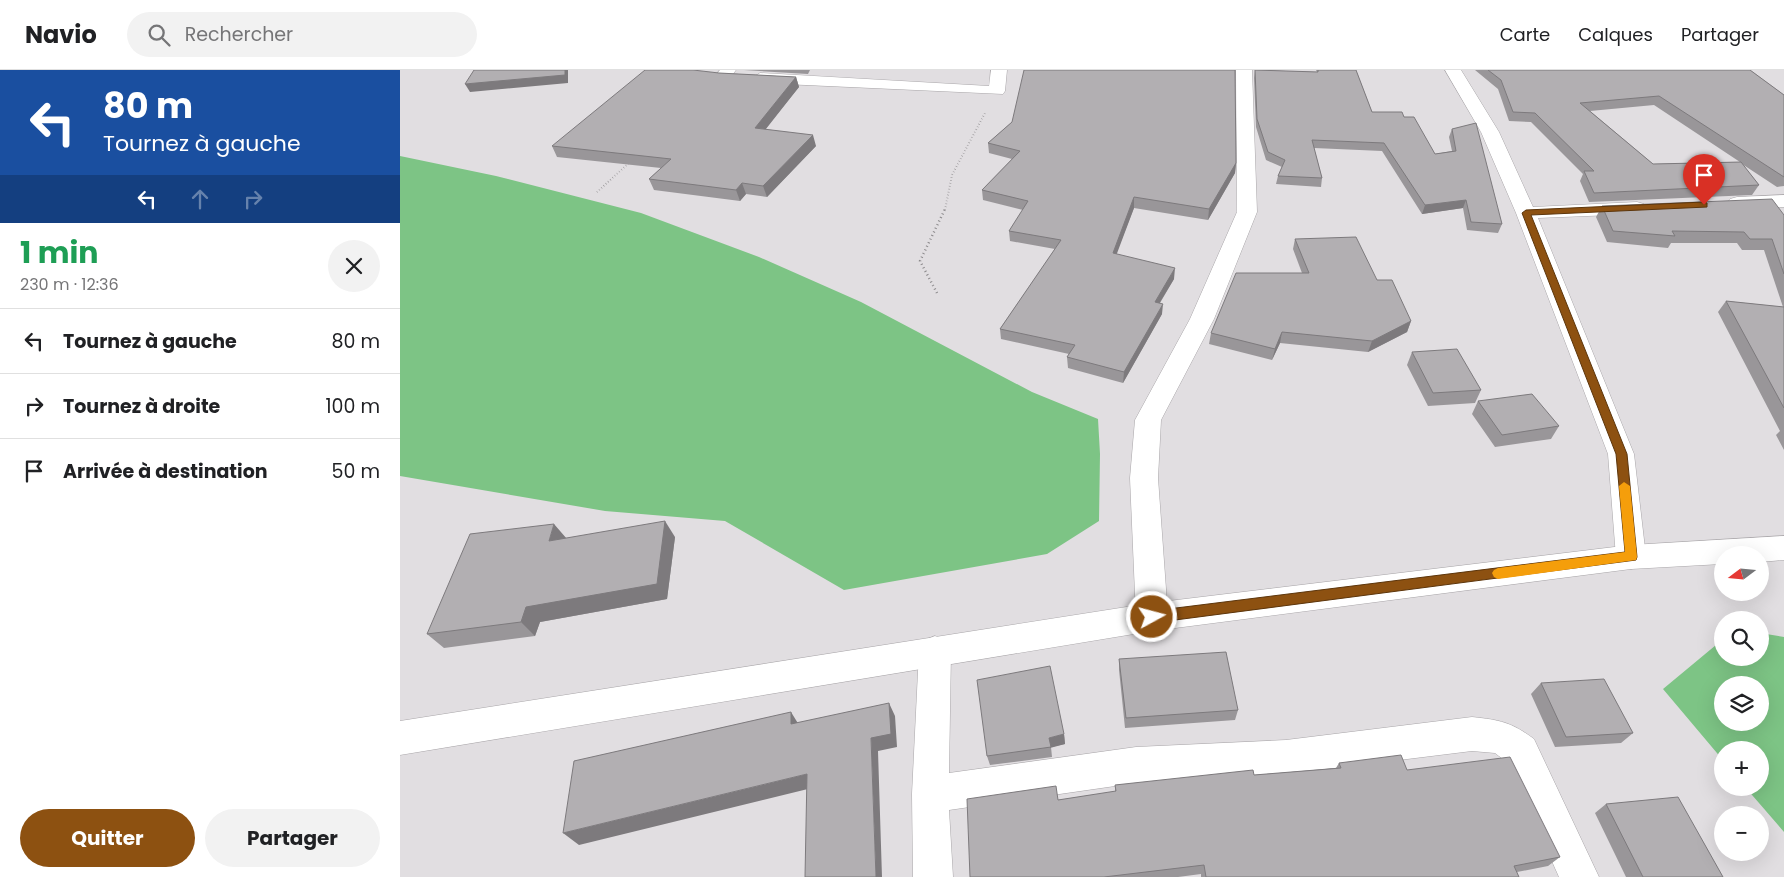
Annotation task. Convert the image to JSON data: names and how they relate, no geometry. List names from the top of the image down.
{
  "north": "left",
  "page": {
    "header": "Navio",
    "search": "Rechercher",
    "nav": ["Carte", "Calques", "Partager"],
    "turn": ["80 m", "Tournez à gauche"],
    "heading": ["1 min", "230 m · 12:36"],
    "list": [
      {
        "name": "Tournez à gauche",
        "value": "80 m"
      },
      {
        "name": "Tournez à droite",
        "value": "100 m"
      },
      {
        "name": "Arrivée à destination",
        "value": "50 m"
      }
    ],
    "map_buttons": ["+", "−"],
    "buttons": ["Quitter", "Partager"]
  }
}
